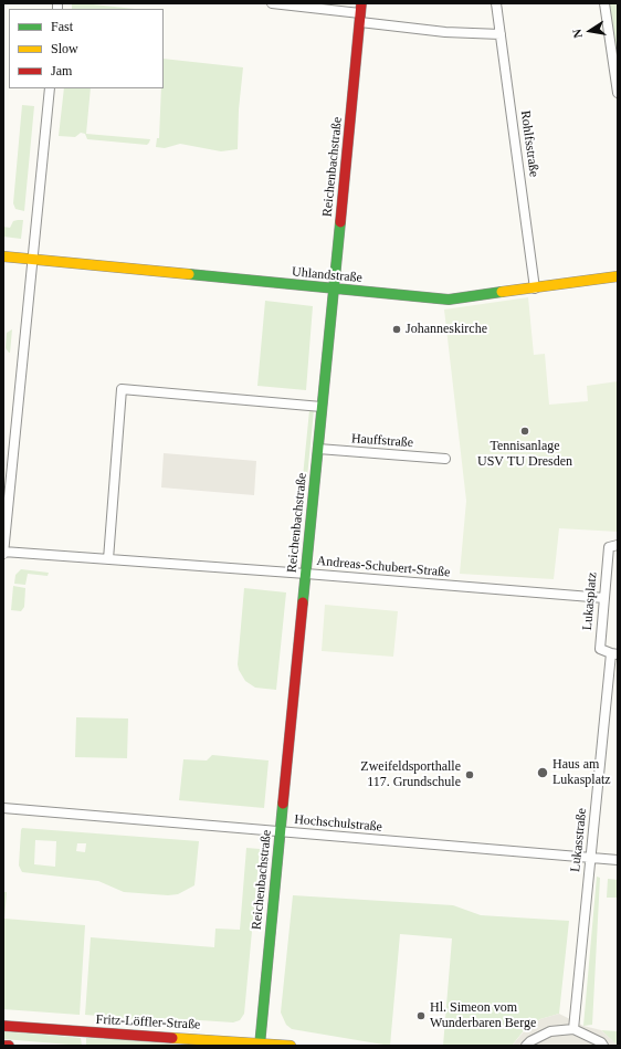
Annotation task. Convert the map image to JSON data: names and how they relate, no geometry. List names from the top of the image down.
{
  "streets": {
    "street": [
      "Rohlfsstraße",
      "Reichenbachstraße",
      "Uhlandstraße",
      "Hauffstraße",
      "Andreas-Schubert-Straße",
      "Lukasplatz",
      "Hochschulstraße",
      "Lukasstraße",
      "Fritz-Löffler-Straße"
    ]
  },
  "crossings": [
    ["Rohlfsstraße", "Uhlandstraße"],
    ["Reichenbachstraße", "Uhlandstraße"],
    ["Reichenbachstraße", "Hauffstraße"],
    ["Reichenbachstraße", "Andreas-Schubert-Straße"],
    ["Reichenbachstraße", "Hochschulstraße"],
    ["Reichenbachstraße", "Fritz-Löffler-Straße"],
    ["Andreas-Schubert-Straße", "Lukasplatz"],
    ["Lukasplatz", "Lukasstraße"],
    ["Hochschulstraße", "Lukasstraße"]
  ],
  "places": [
    "Johanneskirche",
    "Tennisanlage USV TU Dresden",
    "Haus am Lukasplatz",
    "Zweifeldsporthalle 117. Grundschule",
    "Hl. Simeon vom Wunderbaren Berge"
  ],
  "legend": ["Fast", "Slow", "Jam"],
  "north": "left"
}
